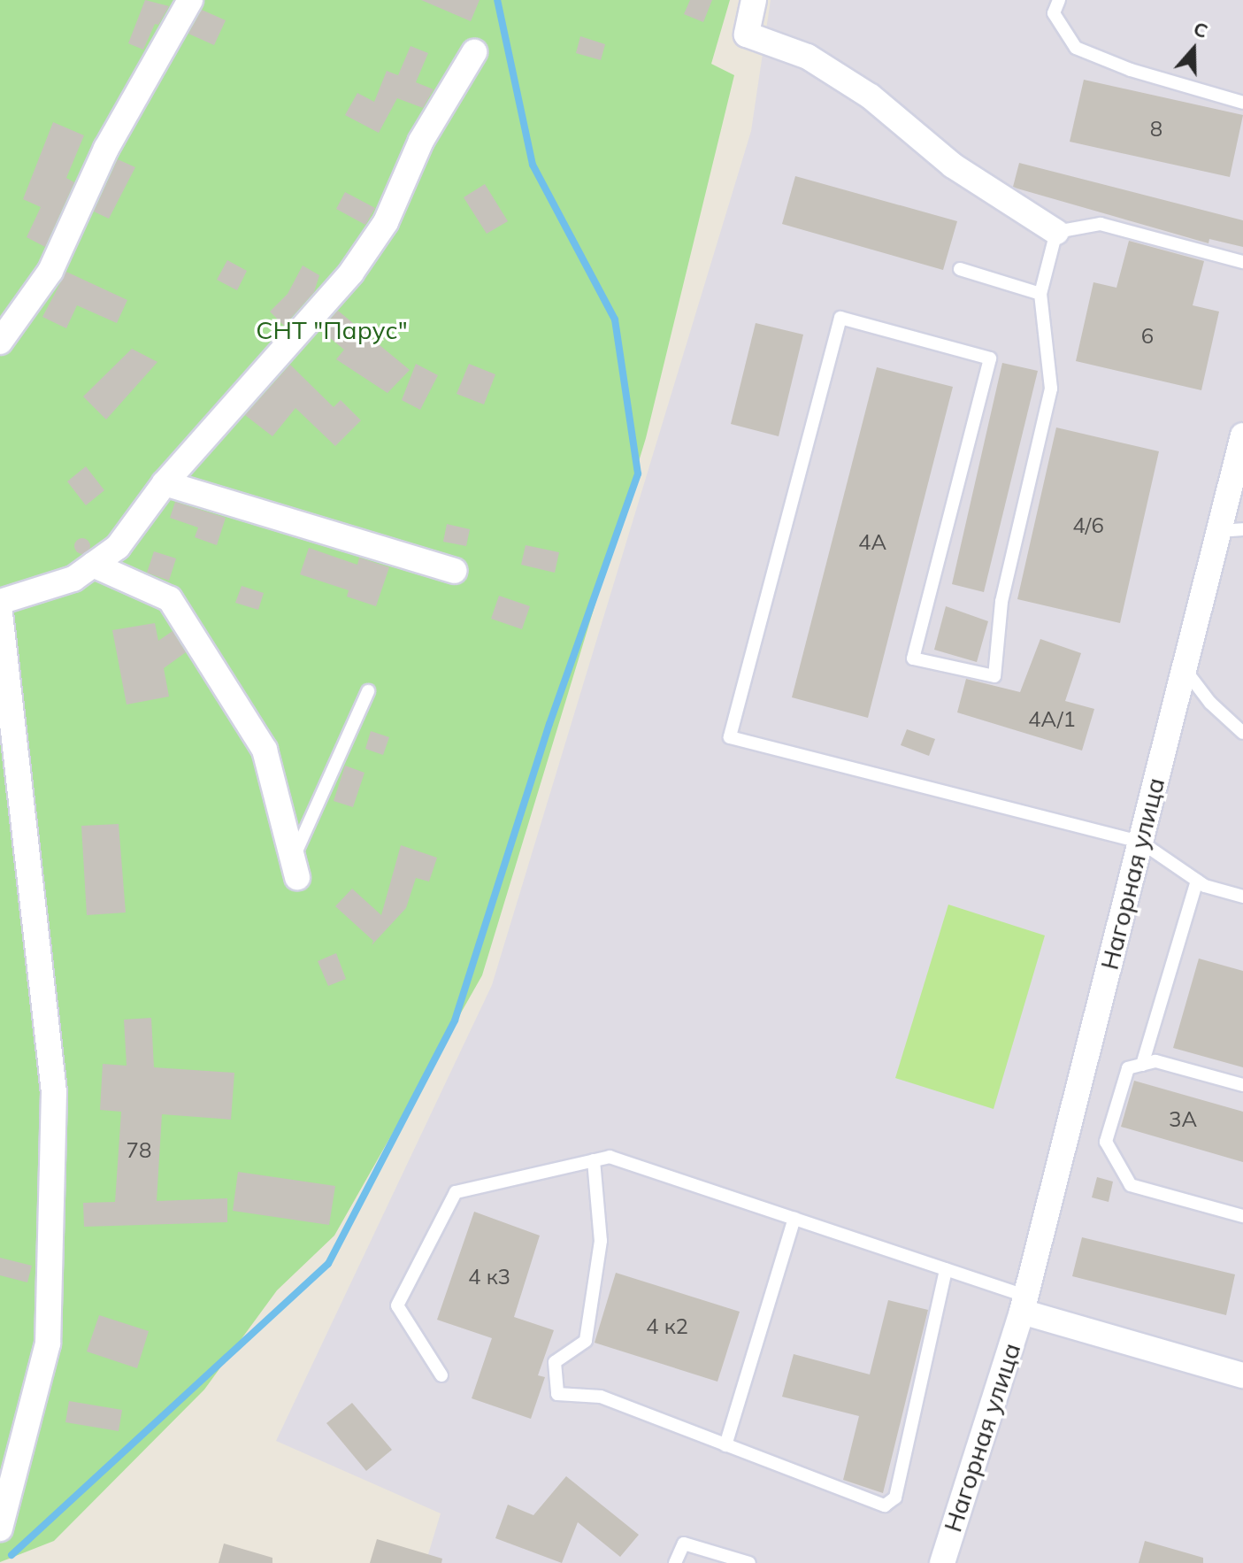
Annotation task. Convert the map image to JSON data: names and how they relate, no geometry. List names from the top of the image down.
{
  "streets": {
    "street": ["Нагорная улица"]
  },
  "parks": ["СНТ \"Парус\""],
  "house_numbers": [
    "8",
    "6",
    "4/6",
    "4А",
    "4А/1",
    "3А",
    "78",
    "4 к3",
    "4 к2"
  ],
  "north": "top"
}
